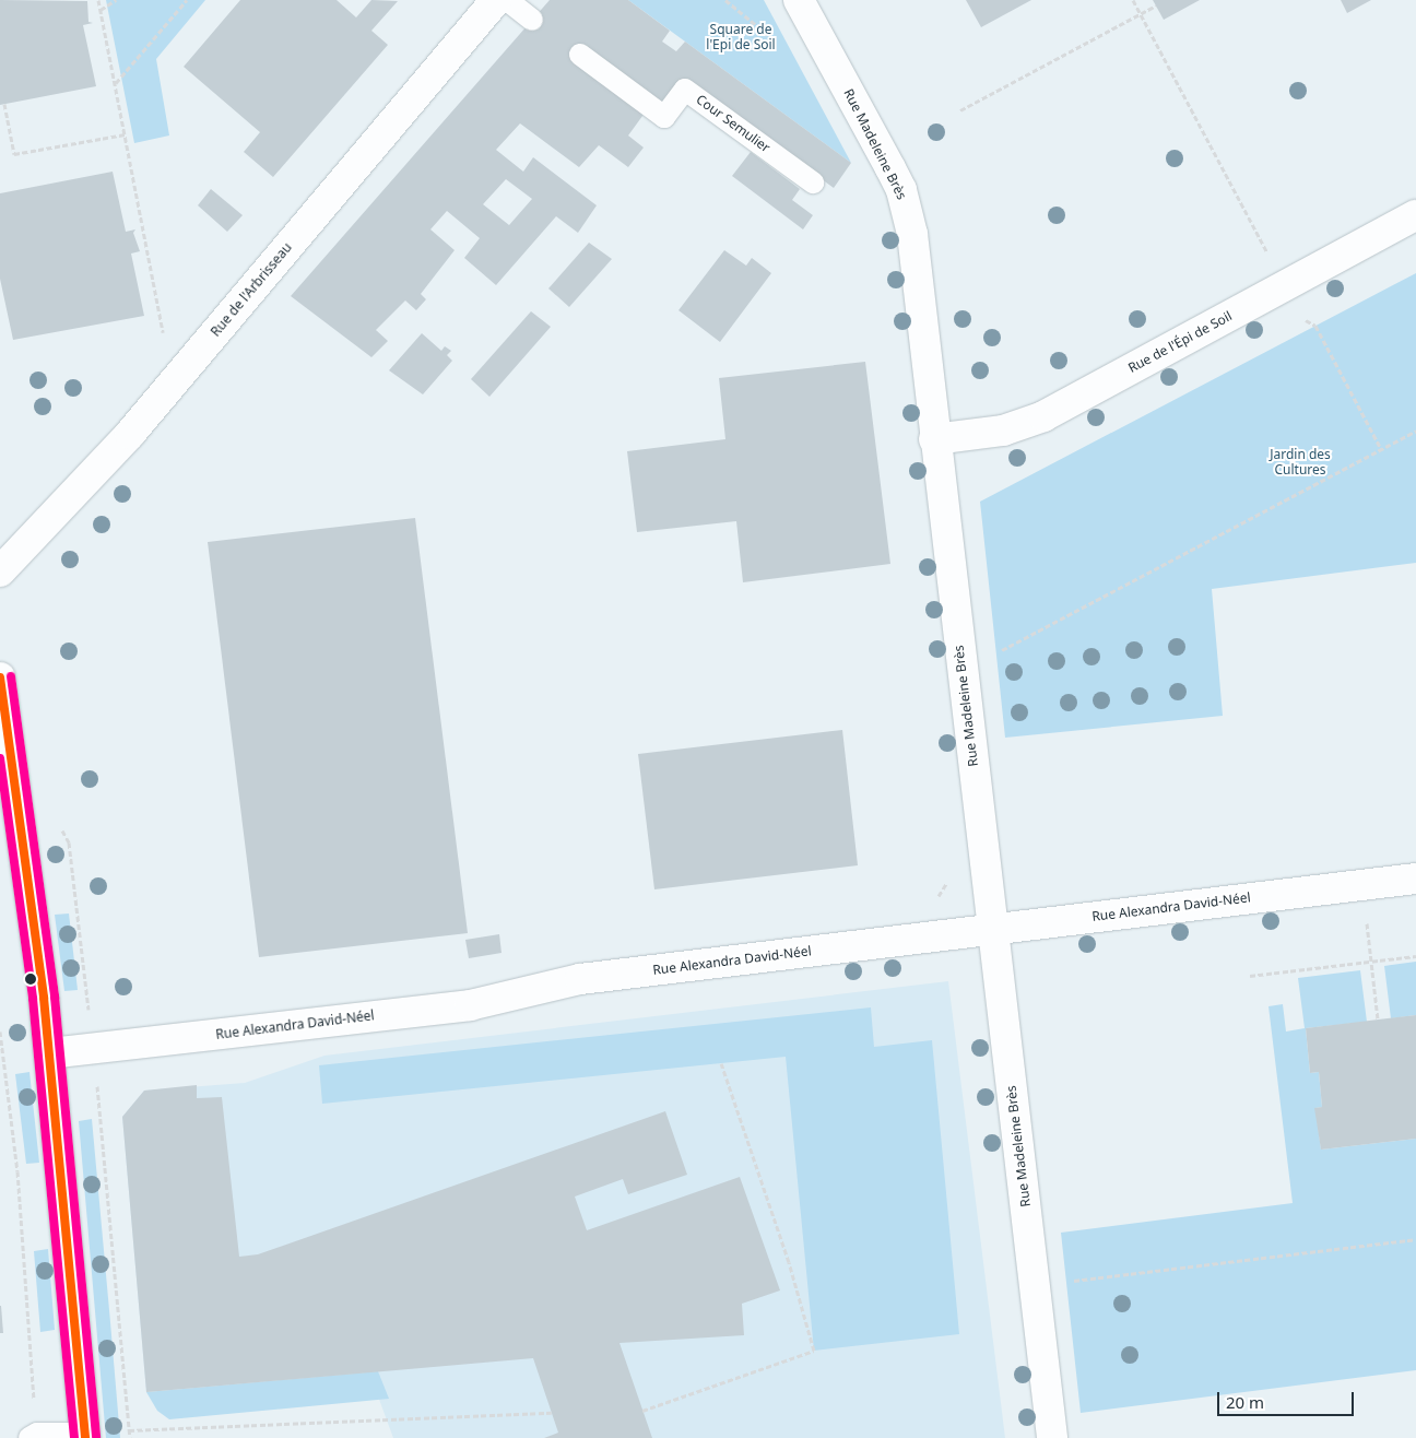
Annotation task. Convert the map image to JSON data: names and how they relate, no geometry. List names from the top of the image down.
{
  "streets": {
    "street": [
      "Rue Madeleine Brès",
      "Rue de l'Arbrisseau",
      "Rue de l'Épi de Soil",
      "Rue Alexandra David-Néel"
    ],
    "lane": ["Cour Semulier"]
  },
  "crossings": [
    ["Rue Madeleine Brès", "Rue de l'Épi de Soil"],
    ["Rue Madeleine Brès", "Rue Alexandra David-Néel"]
  ],
  "parks": ["Square de l'Epi de Soil", "Jardin des Cultures"],
  "scale_bar": "20 m"
}
